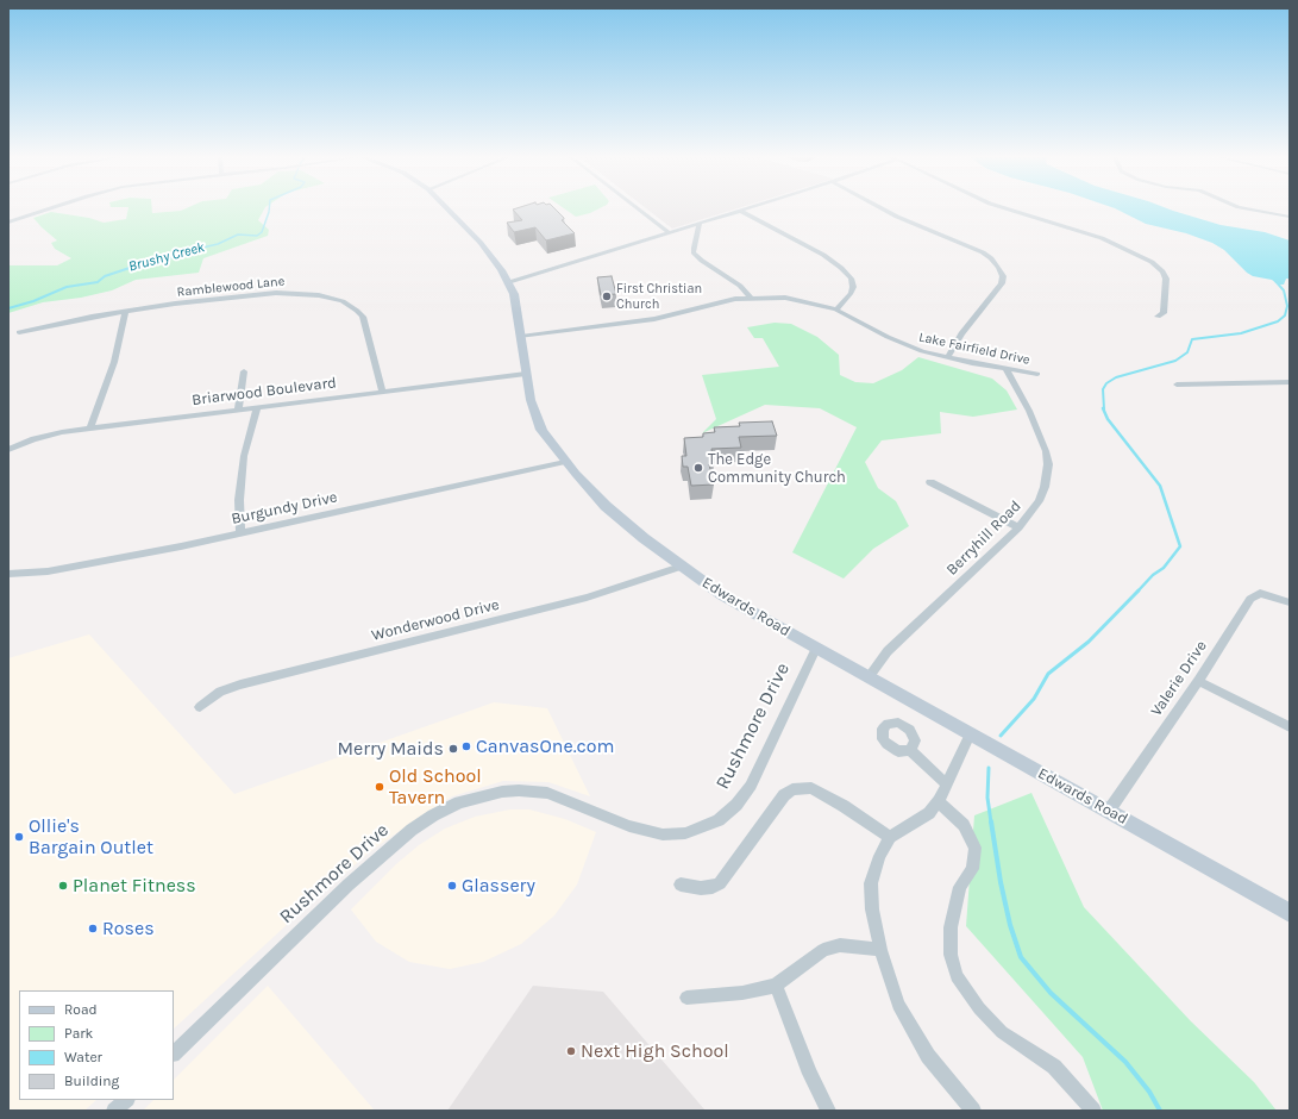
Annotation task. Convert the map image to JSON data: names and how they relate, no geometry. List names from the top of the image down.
{
  "streets": {
    "street": [
      "Ramblewood Lane",
      "Lake Fairfield Drive",
      "Briarwood Boulevard",
      "Burgundy Drive",
      "Berryhill Road",
      "Edwards Road",
      "Wonderwood Drive",
      "Valerie Drive",
      "Rushmore Drive"
    ]
  },
  "crossings": [
    ["Ramblewood Lane", "Briarwood Boulevard"],
    ["Lake Fairfield Drive", "Berryhill Road"],
    ["Lake Fairfield Drive", "Edwards Road"],
    ["Briarwood Boulevard", "Edwards Road"],
    ["Burgundy Drive", "Edwards Road"],
    ["Berryhill Road", "Edwards Road"],
    ["Edwards Road", "Wonderwood Drive"],
    ["Edwards Road", "Valerie Drive"],
    ["Edwards Road", "Rushmore Drive"]
  ],
  "water": ["Brushy Creek"],
  "places": [
    "First Christian Church",
    "The Edge Community Church",
    "CanvasOne.com",
    "Merry Maids",
    "Old School Tavern",
    "Ollie's Bargain Outlet",
    "Planet Fitness",
    "Glassery",
    "Roses",
    "Next High School"
  ],
  "legend": [
    "Road",
    "Park",
    "Water",
    "Building"
  ]
}
